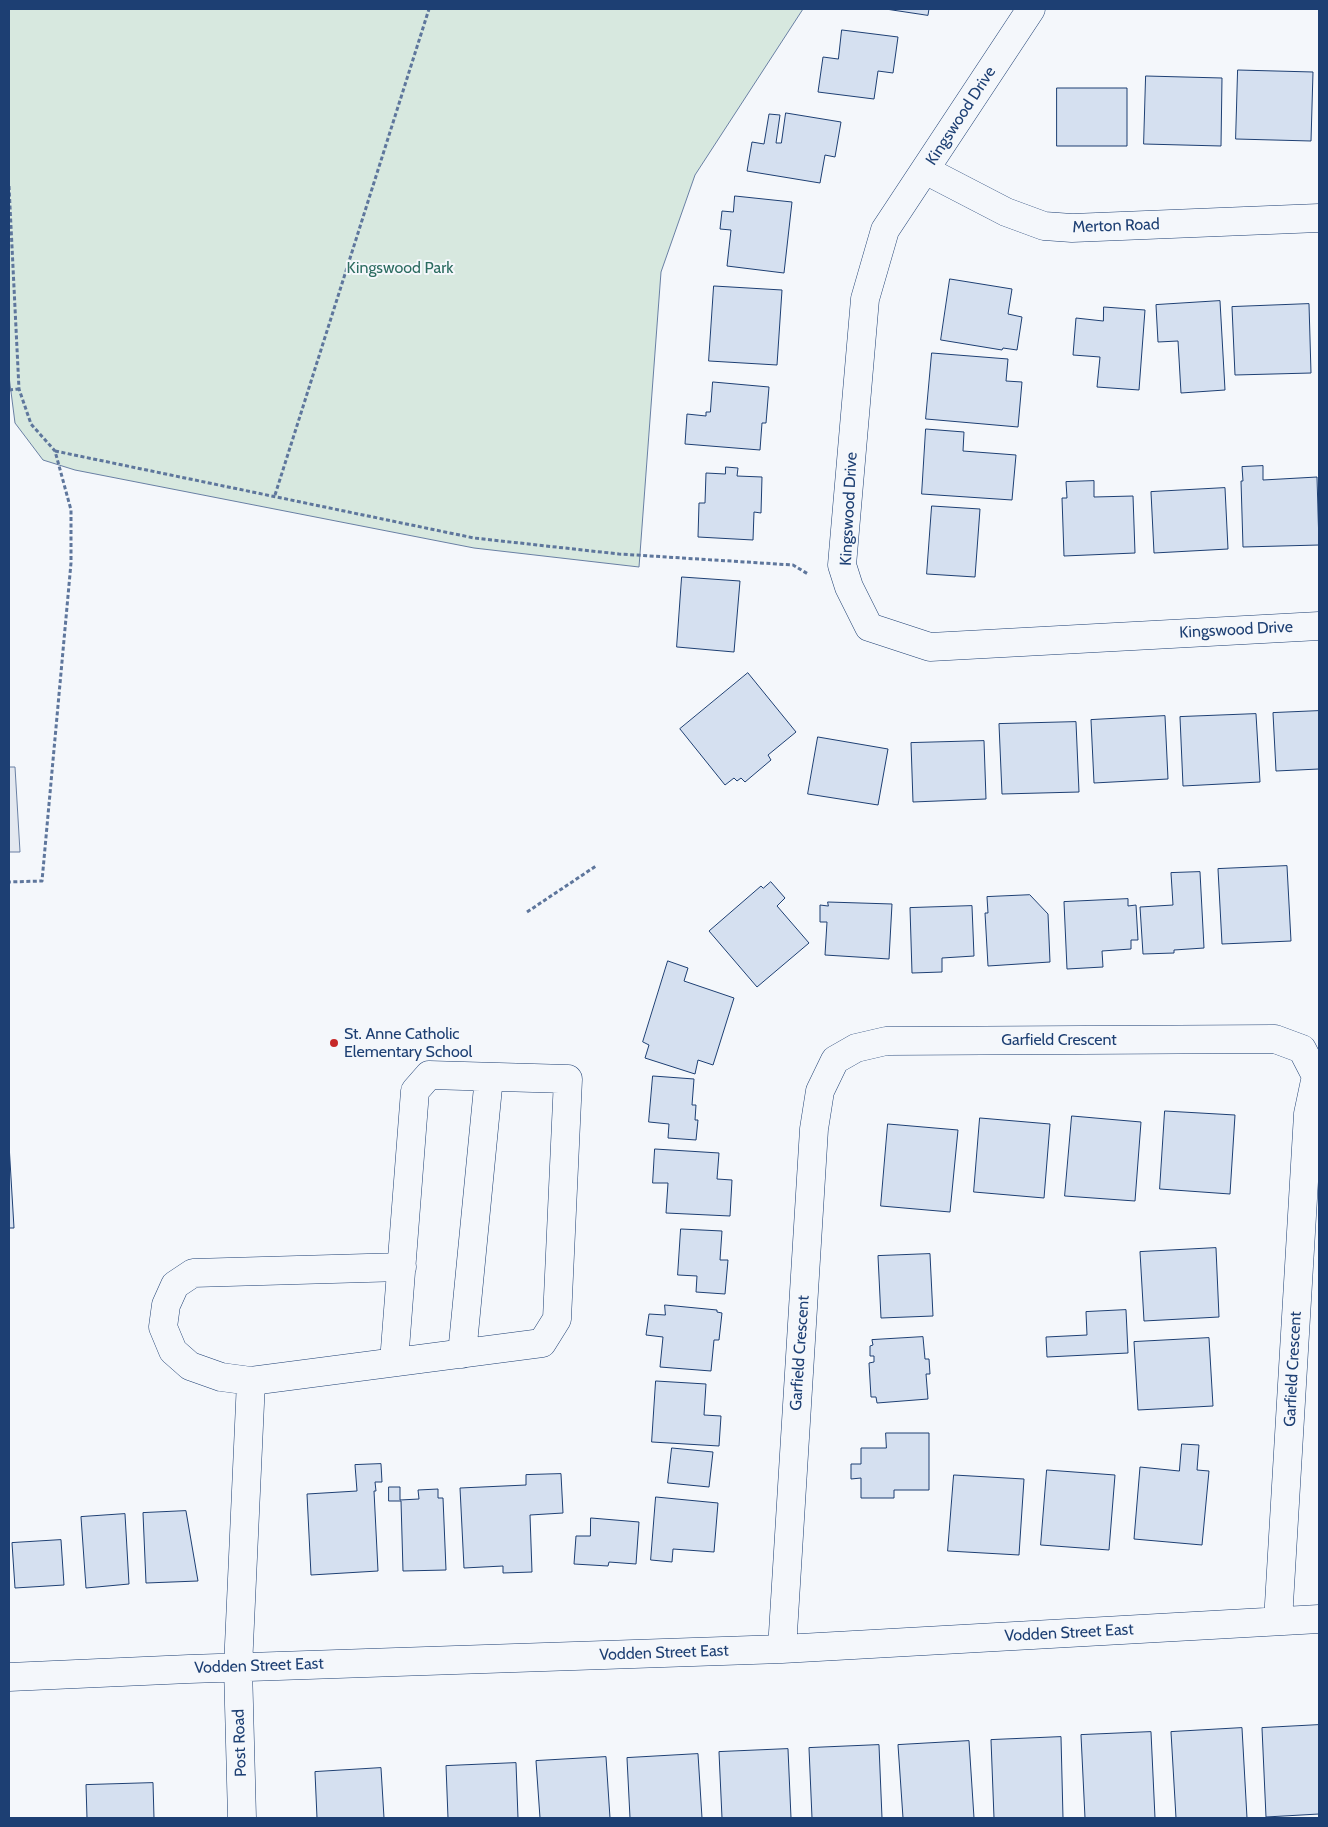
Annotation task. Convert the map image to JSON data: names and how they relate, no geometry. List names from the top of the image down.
{
  "streets": {
    "street": [
      "Kingswood Drive",
      "Merton Road",
      "Garfield Crescent",
      "Vodden Street East",
      "Post Road"
    ]
  },
  "crossings": [
    ["Kingswood Drive", "Merton Road"],
    ["Garfield Crescent", "Vodden Street East"],
    ["Vodden Street East", "Post Road"]
  ],
  "parks": ["Kingswood Park"],
  "places": ["St. Anne Catholic Elementary School"]
}
